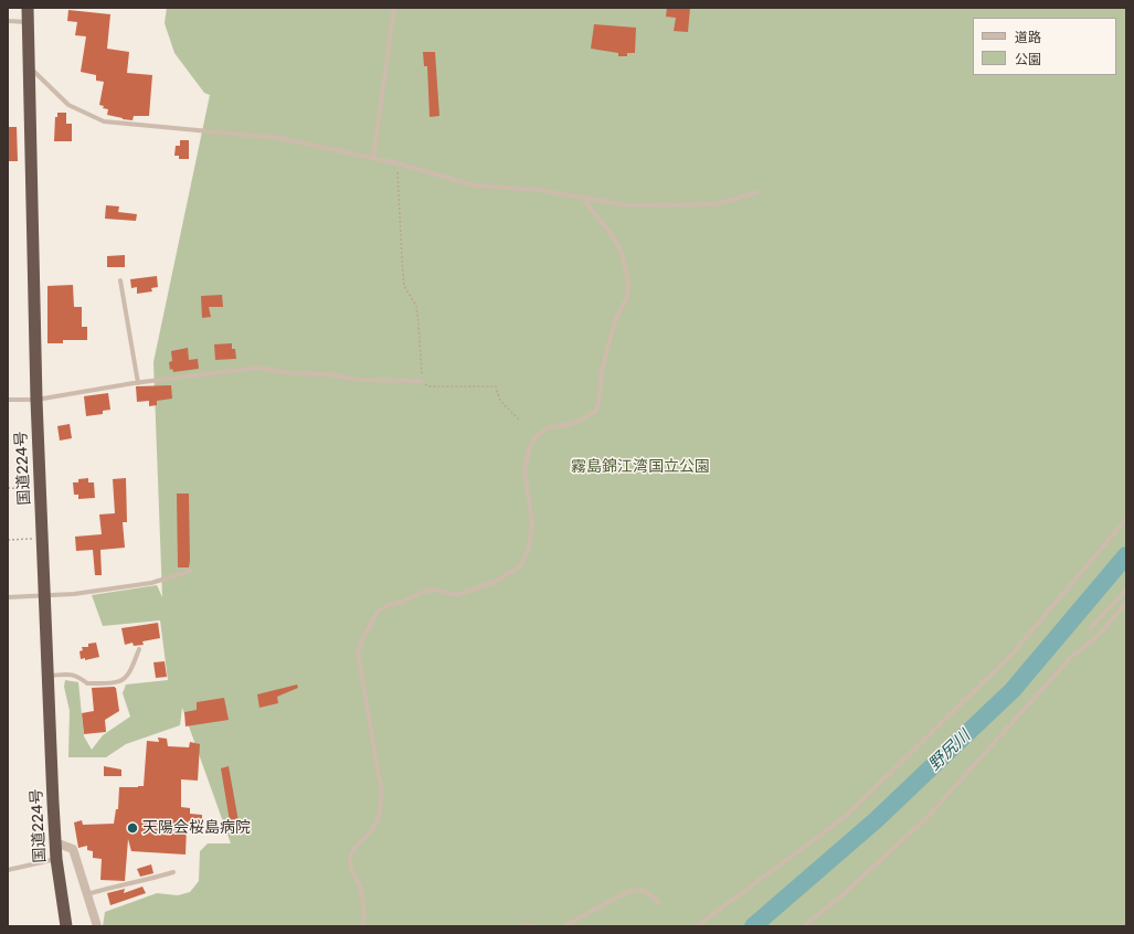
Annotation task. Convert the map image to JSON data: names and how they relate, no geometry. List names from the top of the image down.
{
  "streets": {
    "highway": ["国道224号"]
  },
  "water": ["野尻川"],
  "parks": ["霧島錦江湾国立公園"],
  "places": ["天陽会桜島病院"],
  "legend": ["道路", "公園"]
}
